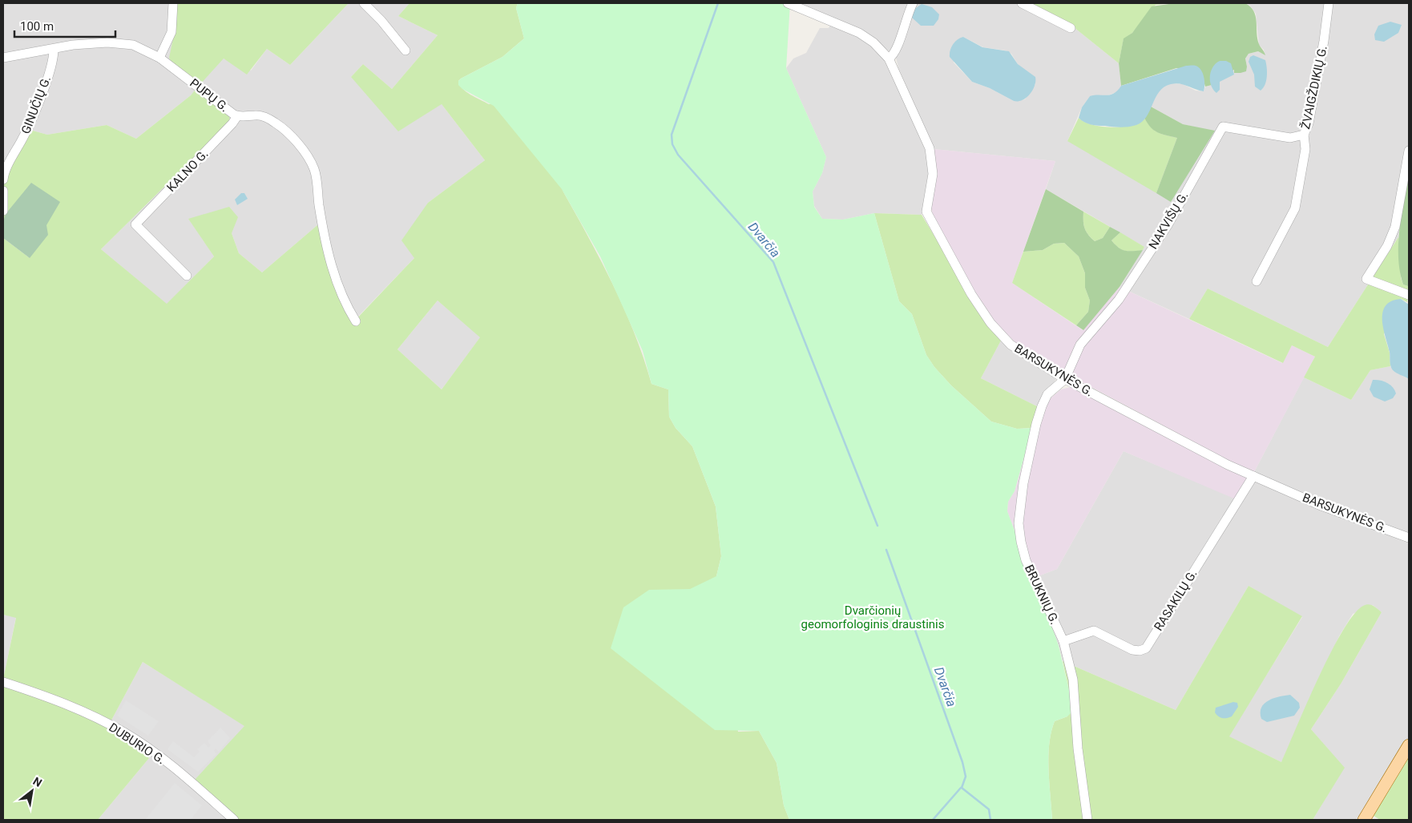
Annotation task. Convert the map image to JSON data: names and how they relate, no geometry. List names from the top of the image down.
{
  "streets": {
    "street": [
      "ŽVAIGŽDIKIŲ G.",
      "PUPŲ G.",
      "GINUČIŲ G.",
      "KALNO G.",
      "NAKVIŠŲ G.",
      "BARSUKYNĖS G.",
      "BRUKNIŲ G.",
      "RASAKILŲ G.",
      "DUBURIO G."
    ]
  },
  "crossings": [
    ["ŽVAIGŽDIKIŲ G.", "NAKVIŠŲ G."],
    ["PUPŲ G.", "GINUČIŲ G."],
    ["PUPŲ G.", "KALNO G."],
    ["NAKVIŠŲ G.", "BARSUKYNĖS G."],
    ["NAKVIŠŲ G.", "BRUKNIŲ G."],
    ["BARSUKYNĖS G.", "BRUKNIŲ G."],
    ["BARSUKYNĖS G.", "RASAKILŲ G."],
    ["BRUKNIŲ G.", "RASAKILŲ G."]
  ],
  "water": ["Dvarčia"],
  "parks": ["Dvarčionių geomorfologinis draustinis"],
  "scale_bar": "100 m",
  "north": "top right"
}
